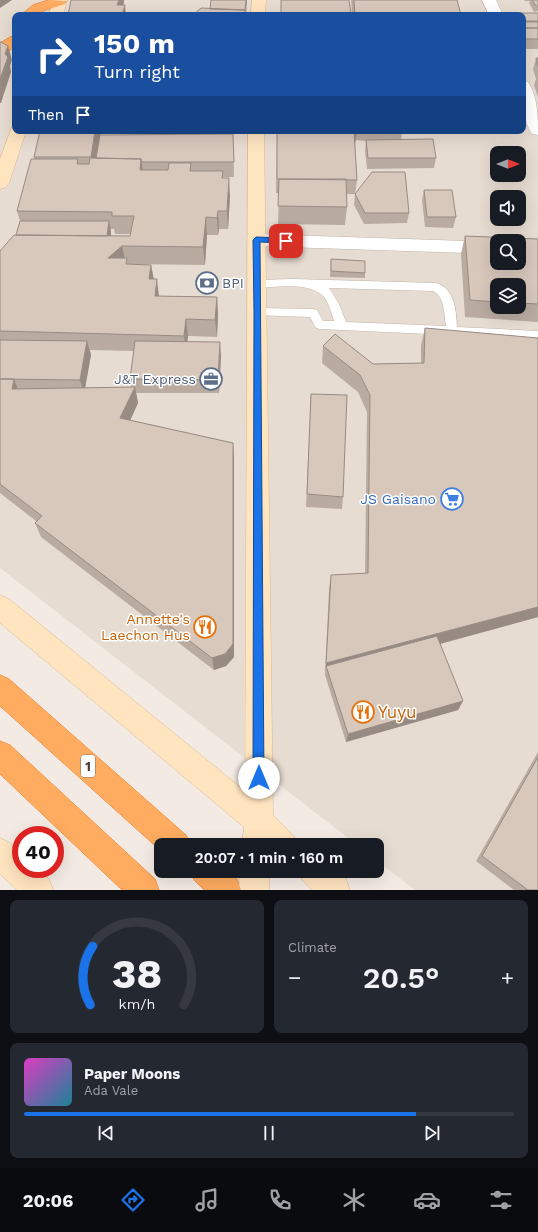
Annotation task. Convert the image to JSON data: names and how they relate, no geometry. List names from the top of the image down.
{
  "streets": {
    "highway": ["1"]
  },
  "places": {
    "bank": ["BPI"],
    "office": ["J&T Express"],
    "supermarket": ["JS Gaisano"],
    "restaurant": ["Annette's Laechon Hus", "Yuyu"]
  },
  "north": "right",
  "page": {
    "turn": ["150 m", "Turn right"],
    "then": "Then",
    "limit": "40",
    "trip": "20:07 · 1 min · 160 m",
    "tile": "Climate",
    "heat": ["−", "20.5°", "+"],
    "song": ["Paper Moons", "Ada Vale"],
    "tabs": "20:06",
    "gauge": ["38", "km/h"]
  }
}
